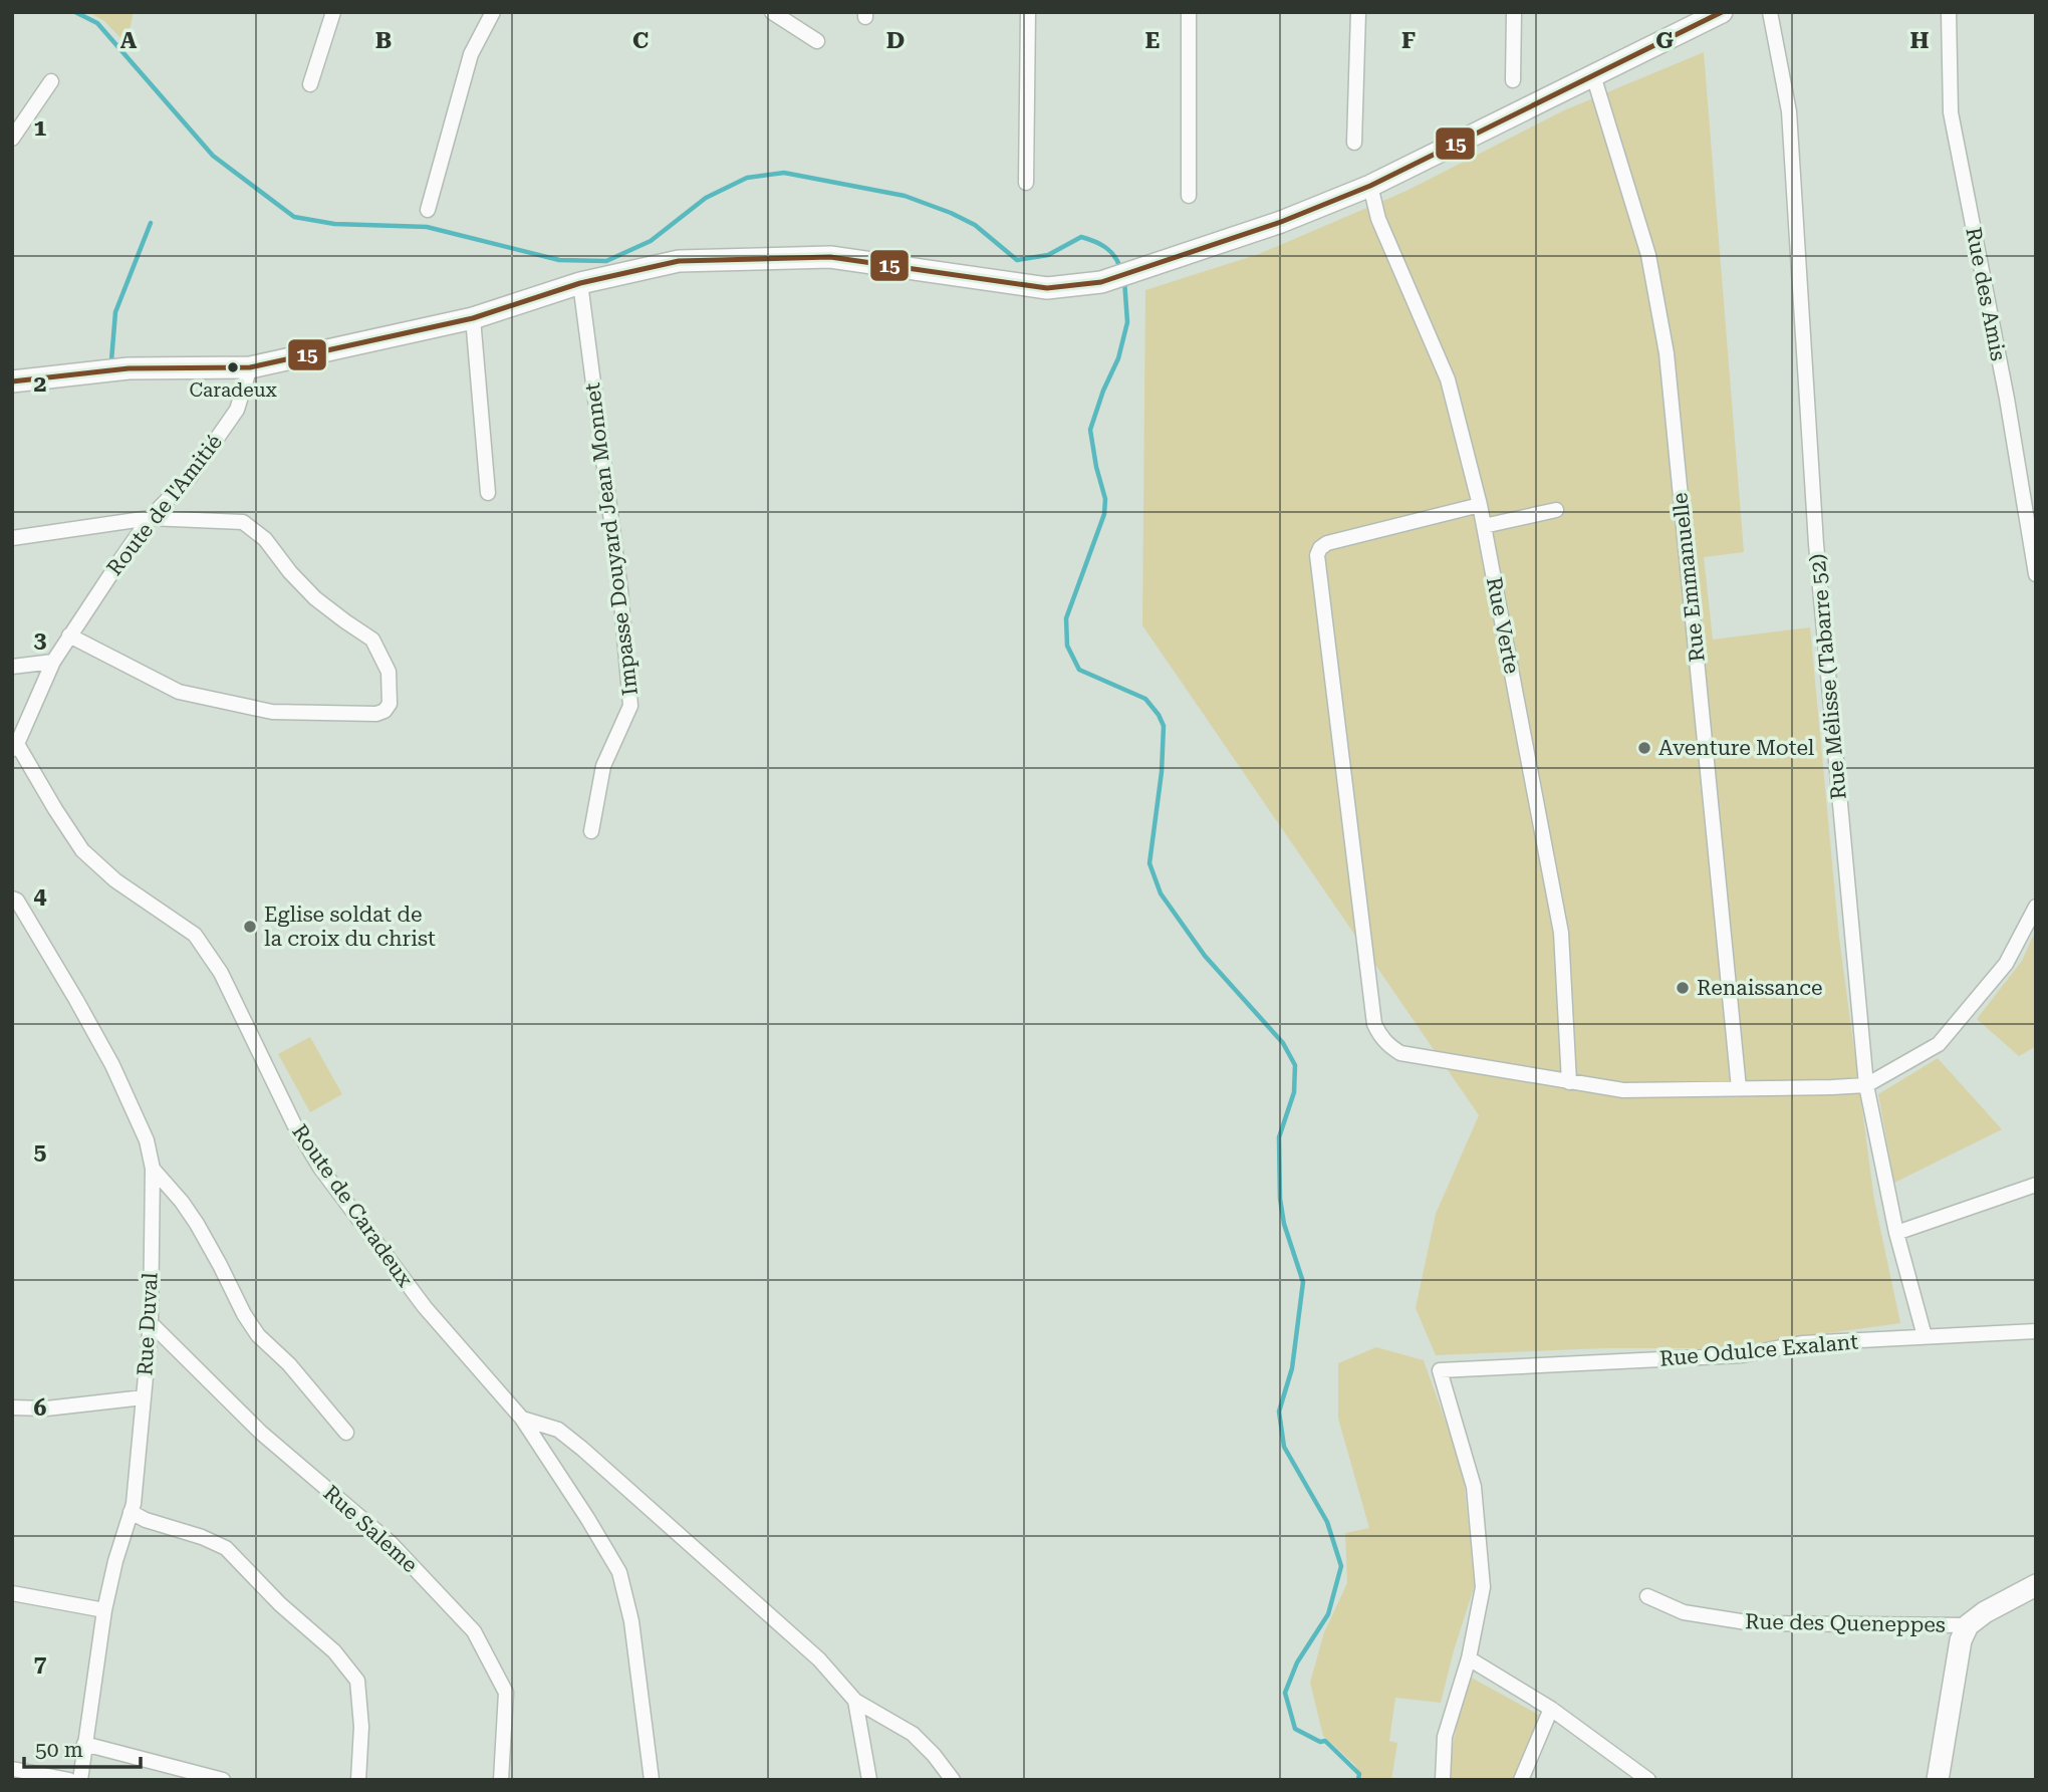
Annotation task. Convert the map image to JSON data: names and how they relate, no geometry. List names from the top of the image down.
{
  "streets": {
    "street": [
      "Rue des Amis",
      "Route de l'Amitié",
      "Impasse Douyard Jean Monnet",
      "Rue Emmanuelle",
      "Rue Verte",
      "Rue Mélisse (Tabarre 52)",
      "Route de Caradeux",
      "Rue Duval",
      "Rue Odulce Exalant",
      "Rue Saleme",
      "Rue des Queneppes"
    ]
  },
  "crossings": [
    ["Route de l'Amitié", "Route de Caradeux"],
    ["Rue Mélisse (Tabarre 52)", "Rue Odulce Exalant"],
    ["Rue Duval", "Rue Saleme"]
  ],
  "places": [
    "Caradeux",
    "Aventure Motel",
    "Eglise soldat de la croix du christ",
    "Renaissance"
  ],
  "lines": ["transit line 15"],
  "scale_bar": "50 m",
  "grid": {
    "columns": [
      "A",
      "B",
      "C",
      "D",
      "E",
      "F",
      "G",
      "H"
    ],
    "rows": [
      "1",
      "2",
      "3",
      "4",
      "5",
      "6",
      "7"
    ]
  }
}
